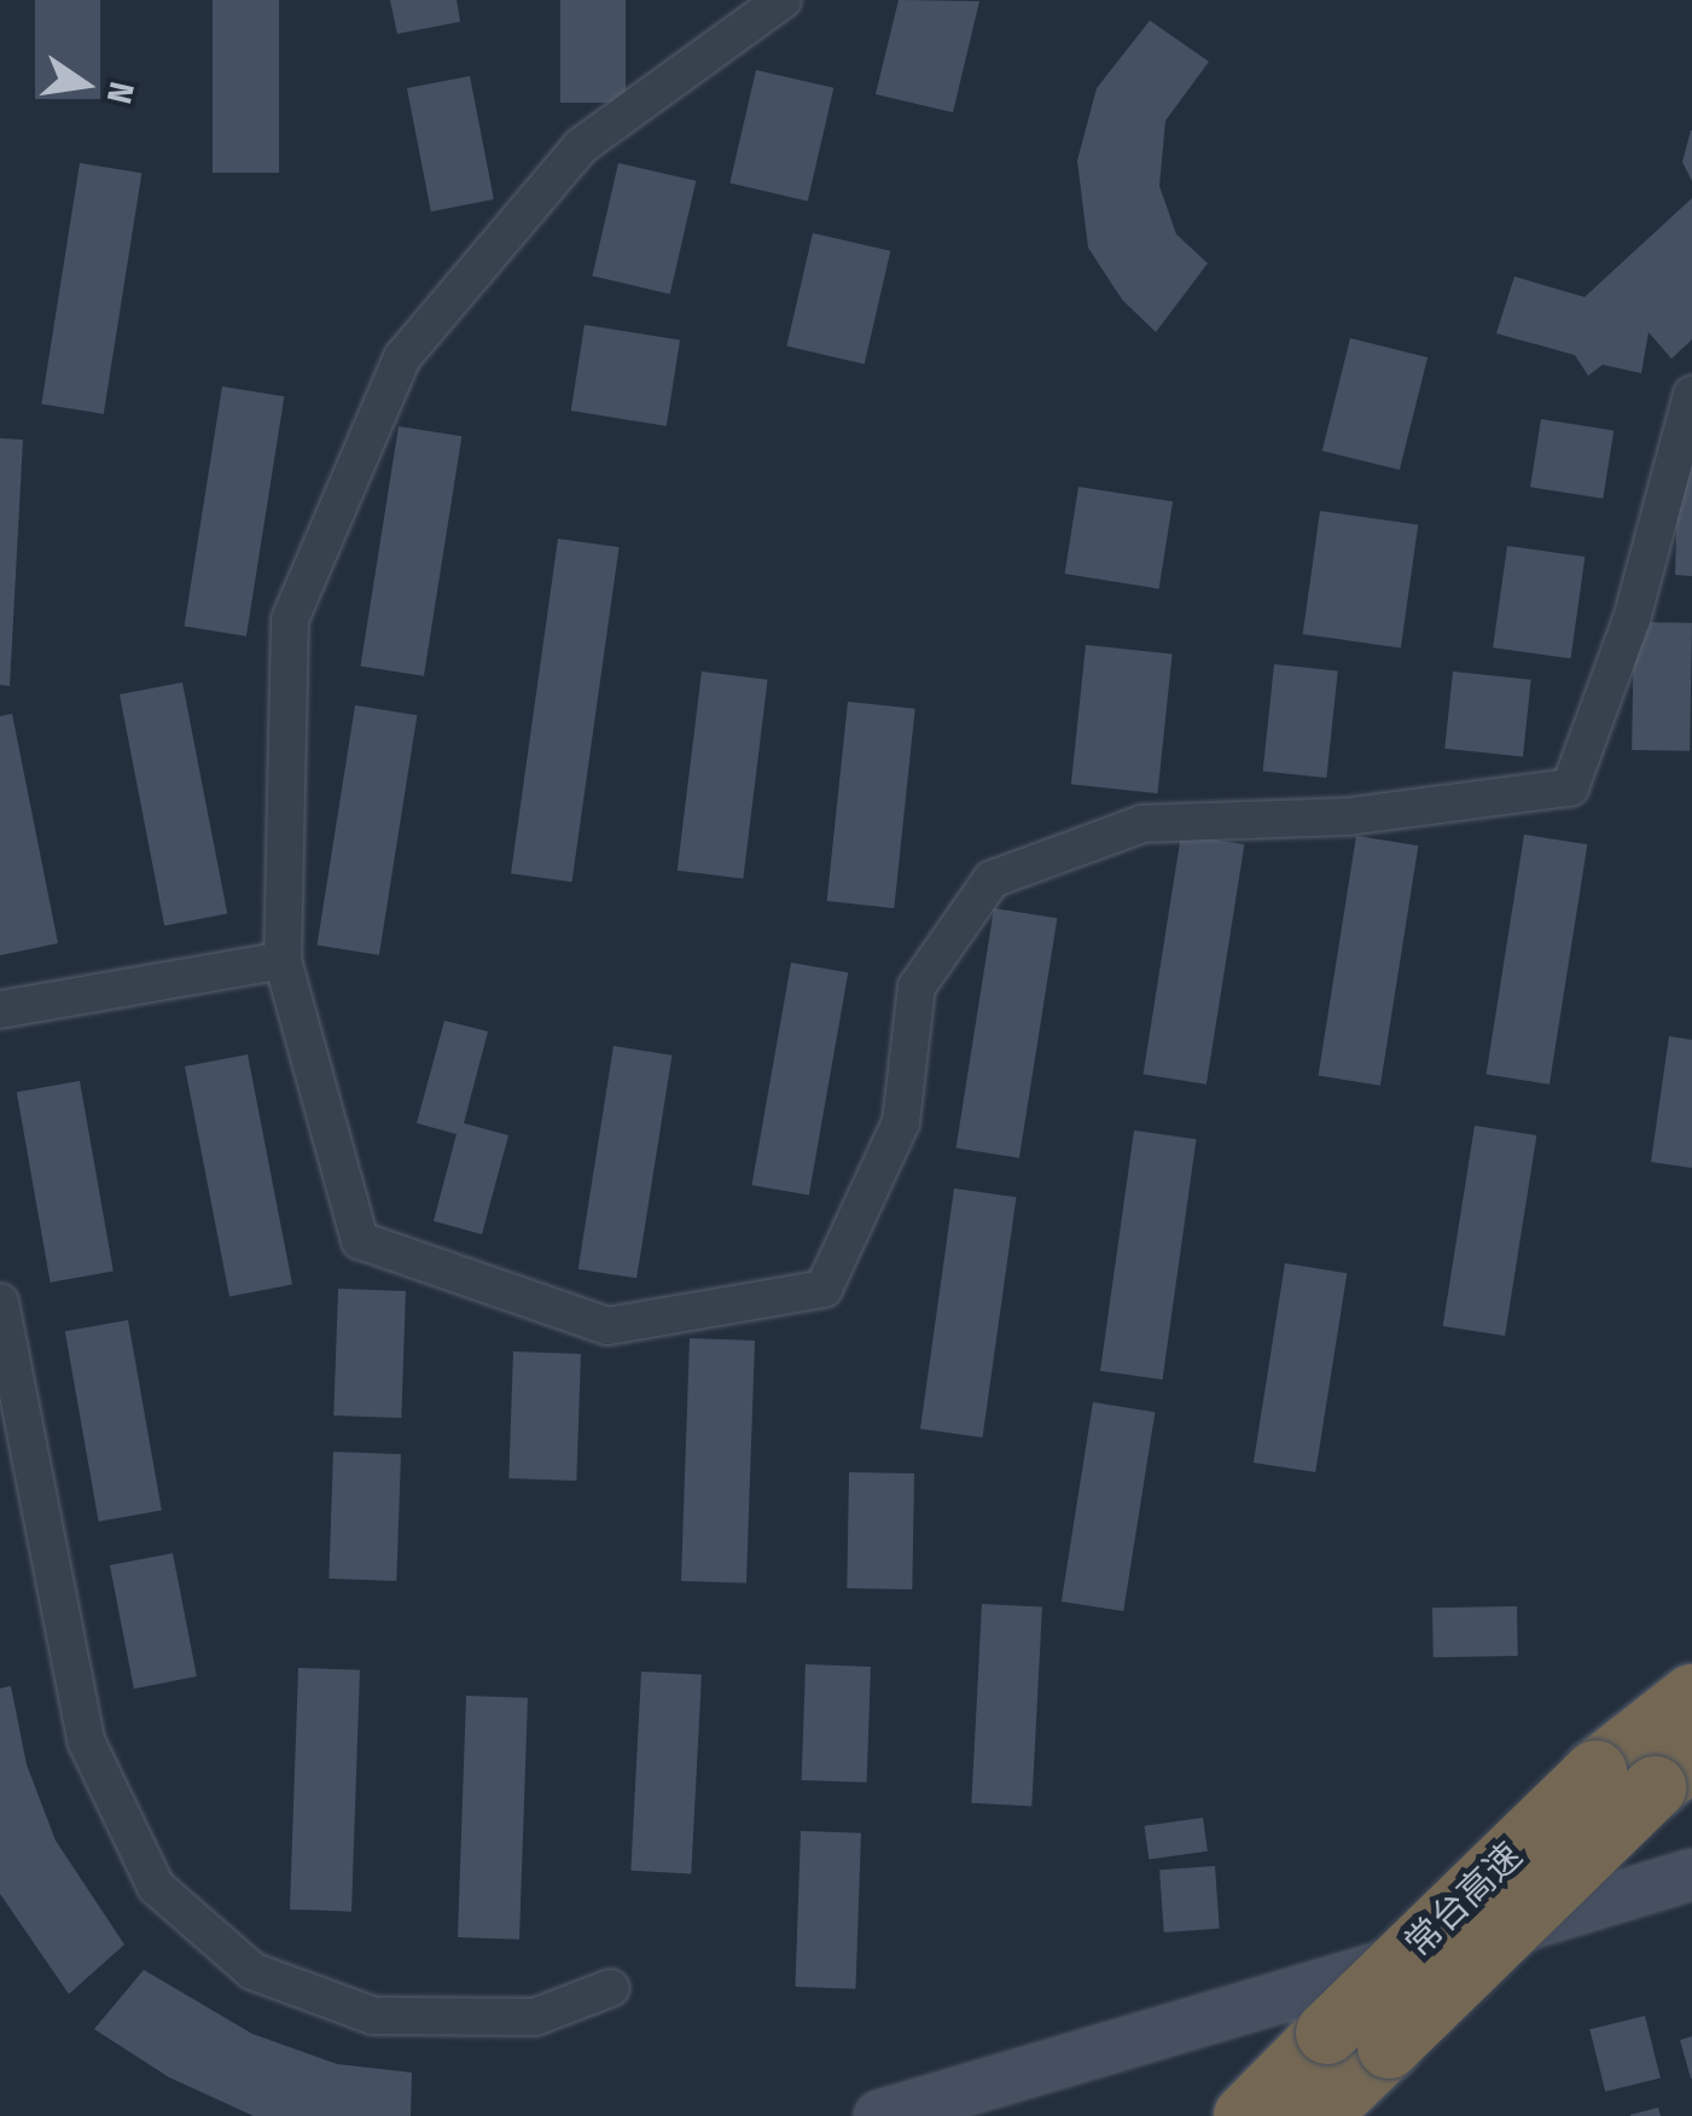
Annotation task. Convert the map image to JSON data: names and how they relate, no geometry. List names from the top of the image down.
{
  "streets": {
    "highway": ["常台高速"]
  },
  "north": "right"
}
